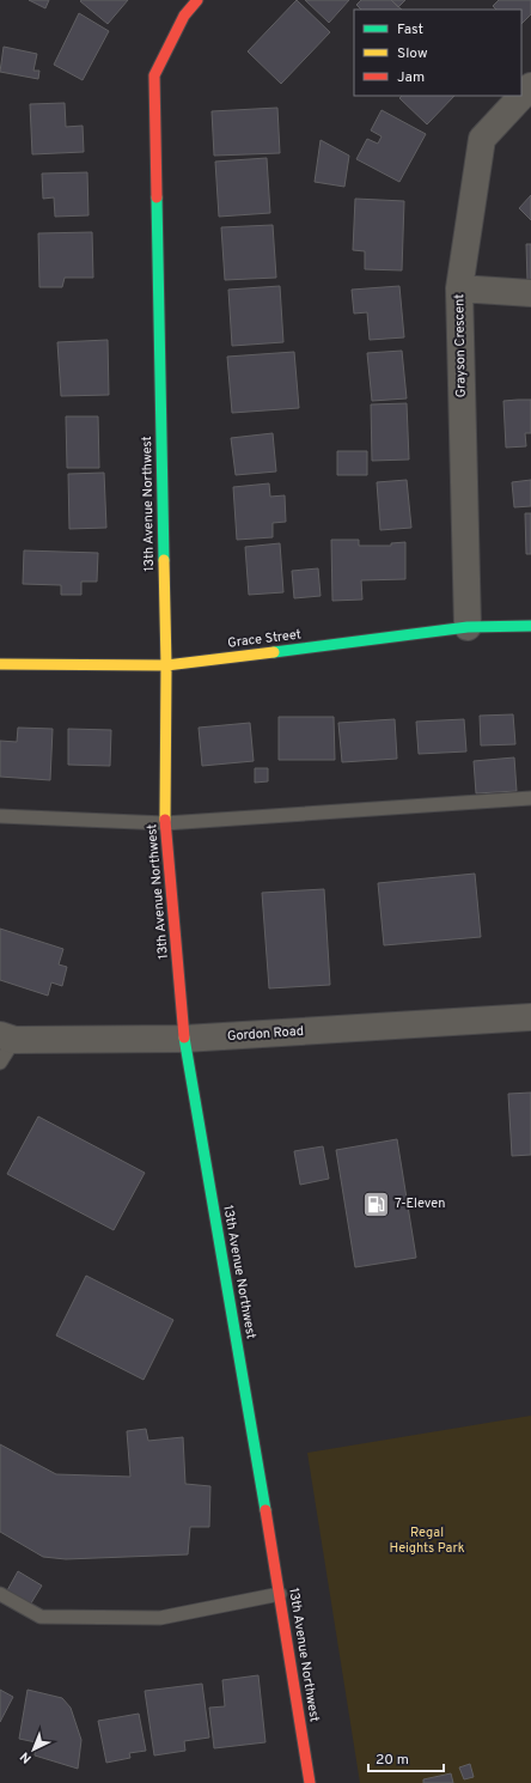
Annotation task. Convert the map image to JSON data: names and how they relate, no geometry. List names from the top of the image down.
{
  "streets": {
    "street": [
      "Grayson Crescent",
      "13th Avenue Northwest",
      "Grace Street",
      "Gordon Road"
    ]
  },
  "crossings": [
    ["Grayson Crescent", "Grace Street"],
    ["13th Avenue Northwest", "Grace Street"],
    ["13th Avenue Northwest", "Gordon Road"]
  ],
  "parks": ["Regal Heights Park"],
  "places": {
    "fuel station": ["7-Eleven"]
  },
  "legend": ["Fast", "Slow", "Jam"],
  "scale_bar": "20 m",
  "north": "bottom left"
}
